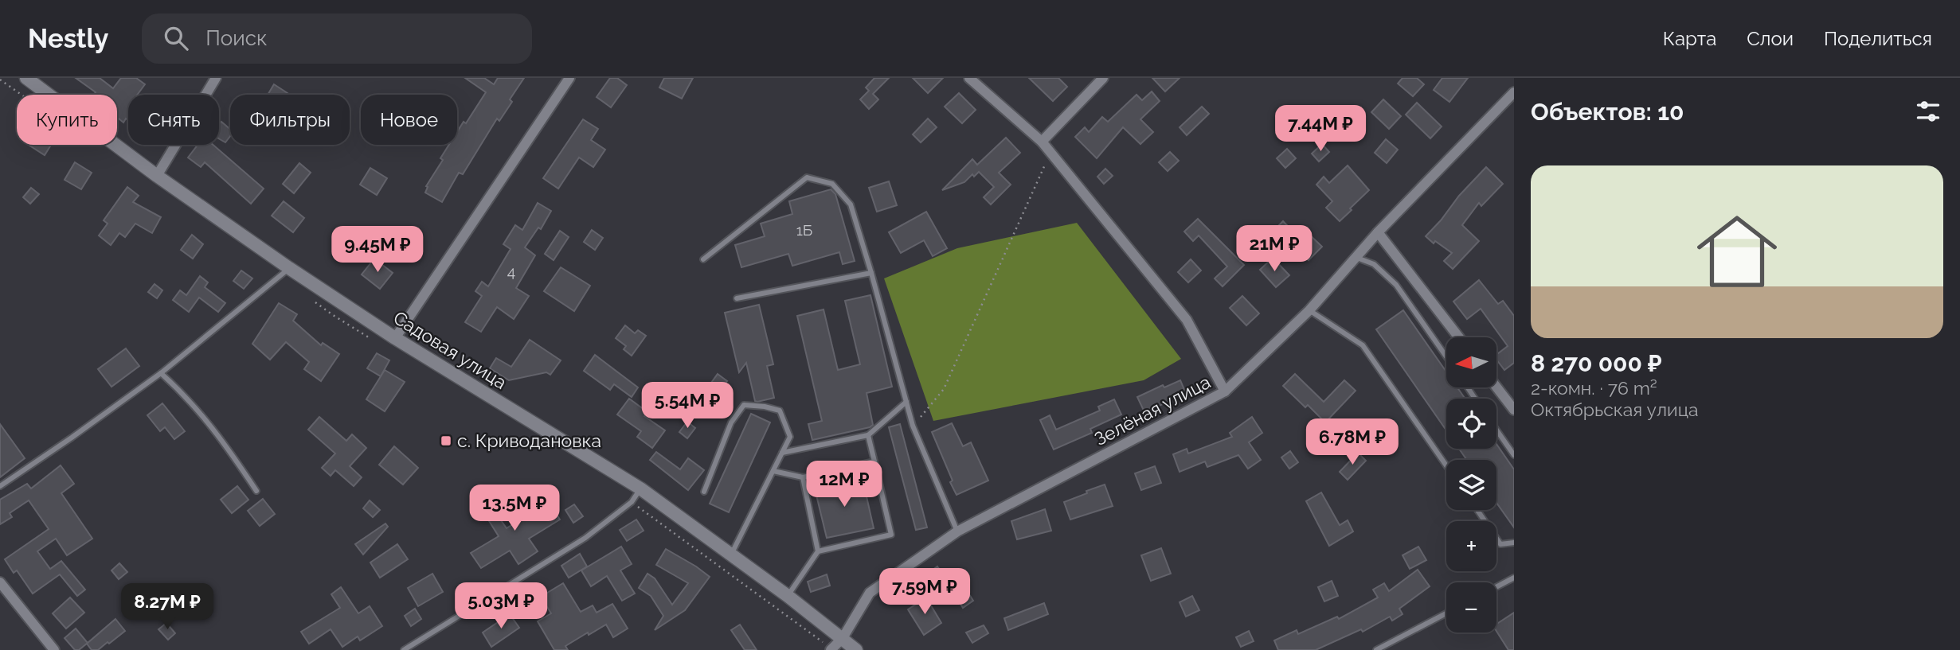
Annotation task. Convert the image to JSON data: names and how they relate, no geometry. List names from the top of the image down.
{
  "streets": {
    "street": ["Садовая улица", "Зелёная улица"]
  },
  "crossings": [
    ["Садовая улица", "Зелёная улица"]
  ],
  "places": {
    "transit": ["с. Криводановка"]
  },
  "house_numbers": ["1Б", "4"],
  "north": "left",
  "page": {
    "header": "Nestly",
    "search": "Поиск",
    "nav": ["Карта", "Слои", "Поделиться"],
    "heading": "Объектов: 10",
    "chip": [
      "Купить",
      "Снять",
      "Фильтры",
      "Новое"
    ],
    "price": [
      "7.44M ₽",
      "21M ₽",
      "9.45M ₽",
      "5.54M ₽",
      "6.78M ₽",
      "12M ₽",
      "13.5M ₽",
      "7.59M ₽",
      "5.03M ₽",
      "8.27M ₽"
    ],
    "list": [
      {
        "name": "8 270 000 ₽",
        "note": "2-комн. · 76 m² · Октябрьская улица"
      }
    ],
    "map_buttons": ["+", "−"]
  }
}
